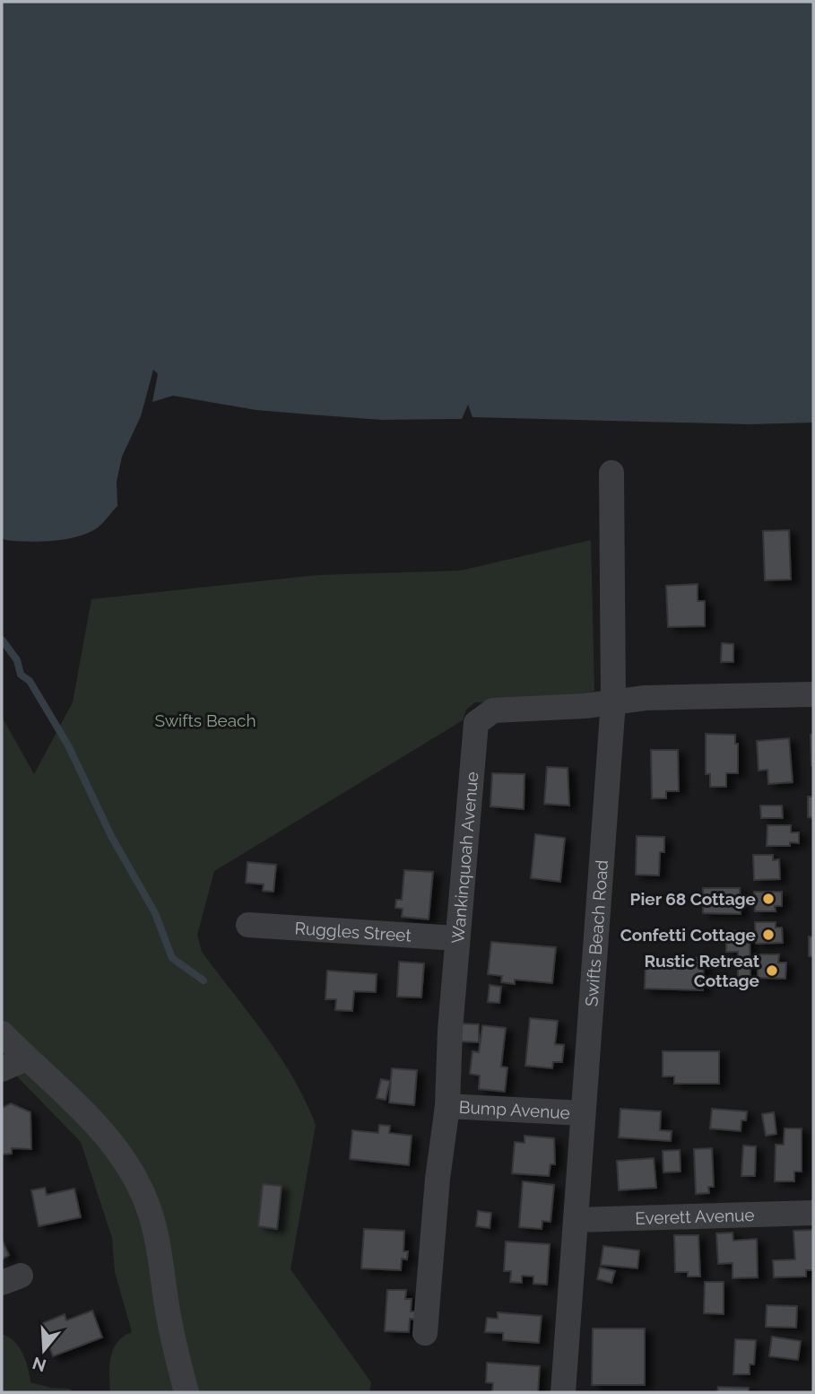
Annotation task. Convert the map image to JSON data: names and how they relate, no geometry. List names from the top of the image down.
{
  "streets": {
    "street": [
      "Wankinquoah Avenue",
      "Ruggles Street",
      "Swifts Beach Road",
      "Bump Avenue",
      "Everett Avenue"
    ]
  },
  "crossings": [
    ["Wankinquoah Avenue", "Ruggles Street"],
    ["Wankinquoah Avenue", "Swifts Beach Road"],
    ["Wankinquoah Avenue", "Bump Avenue"],
    ["Swifts Beach Road", "Bump Avenue"],
    ["Swifts Beach Road", "Everett Avenue"]
  ],
  "parks": ["Swifts Beach"],
  "places": ["Pier 68 Cottage", "Confetti Cottage", "Rustic Retreat Cottage"],
  "north": "bottom"
}
